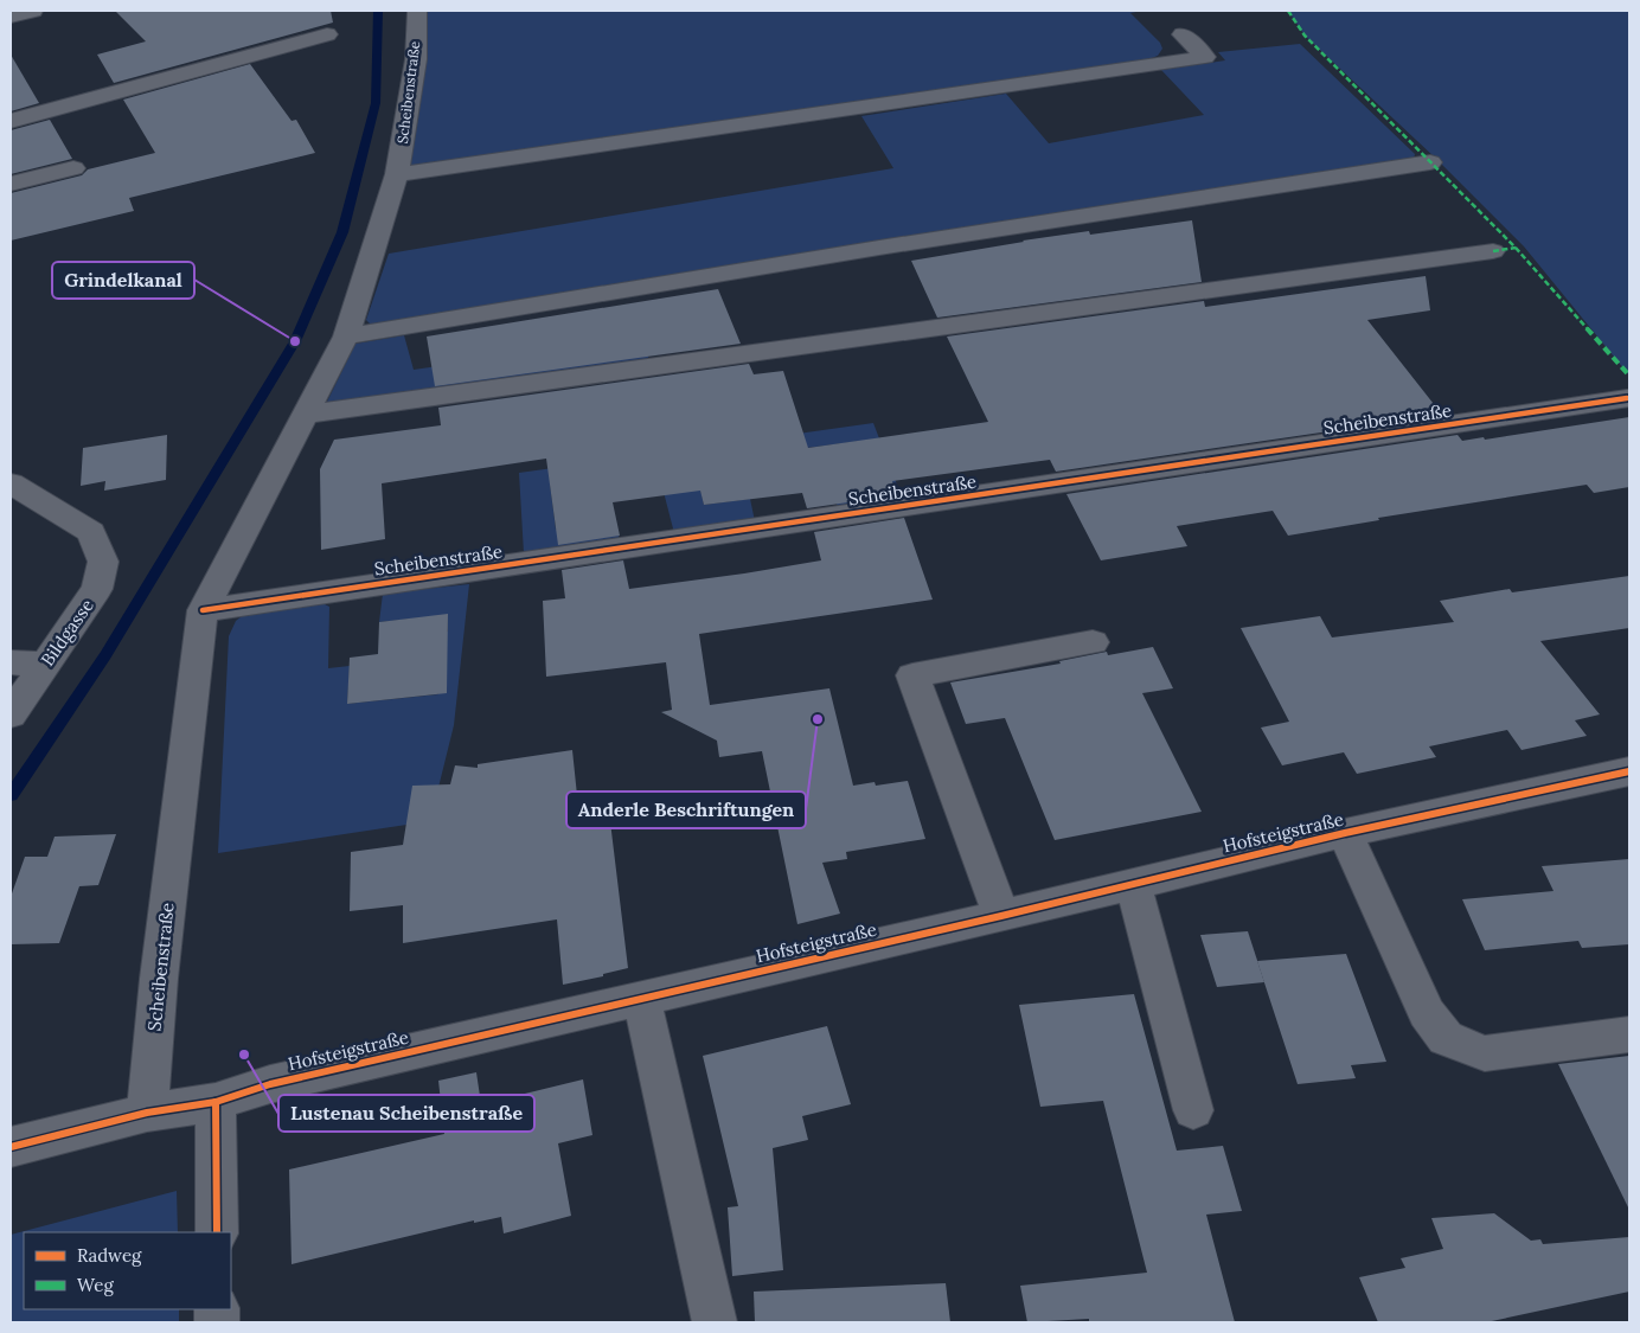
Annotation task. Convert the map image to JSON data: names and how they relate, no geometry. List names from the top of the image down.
{
  "streets": {
    "street": ["Scheibenstraße", "Bildgasse", "Hofsteigstraße"]
  },
  "crossings": [
    ["Scheibenstraße", "Hofsteigstraße"]
  ],
  "places": ["Grindelkanal", "Anderle Beschriftungen", "Lustenau Scheibenstraße"],
  "legend": ["Radweg", "Weg"]
}
